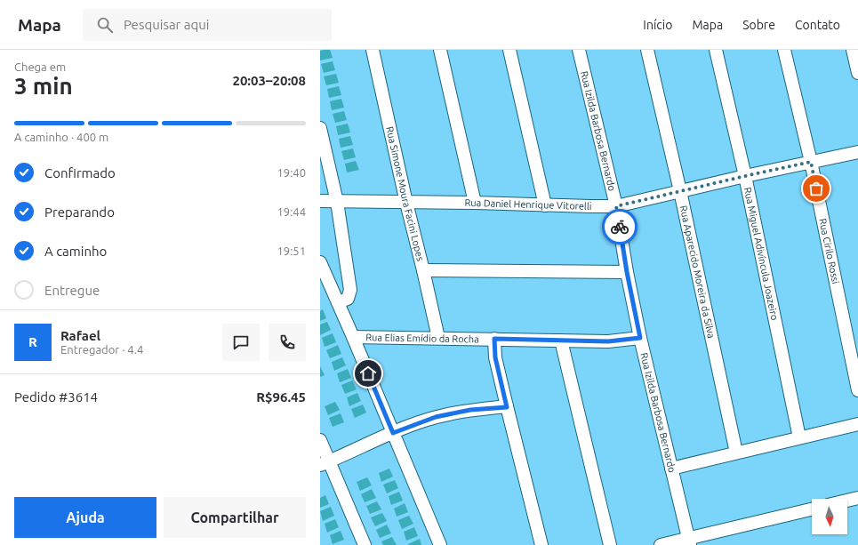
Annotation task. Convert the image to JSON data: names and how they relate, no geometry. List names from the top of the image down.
{
  "streets": {
    "street": [
      "Rua Izilda Barbosa Bernardo",
      "Rua Simone Moura Facini Lopes",
      "Rua Daniel Henrique Vitorelli",
      "Rua Cirilo Rossi",
      "Rua Miguel Adivíncula Joazeiro",
      "Rua Aparecido Moreira da Silva",
      "Rua Elias Emídio da Rocha"
    ]
  },
  "crossings": [
    ["Rua Izilda Barbosa Bernardo", "Rua Daniel Henrique Vitorelli"],
    ["Rua Izilda Barbosa Bernardo", "Rua Elias Emídio da Rocha"],
    ["Rua Simone Moura Facini Lopes", "Rua Daniel Henrique Vitorelli"],
    ["Rua Simone Moura Facini Lopes", "Rua Elias Emídio da Rocha"],
    ["Rua Daniel Henrique Vitorelli", "Rua Cirilo Rossi"],
    ["Rua Daniel Henrique Vitorelli", "Rua Miguel Adivíncula Joazeiro"],
    ["Rua Daniel Henrique Vitorelli", "Rua Aparecido Moreira da Silva"]
  ],
  "north": "bottom",
  "page": {
    "header": "Mapa",
    "search": "Pesquisar aqui",
    "nav": [
      "Início",
      "Mapa",
      "Sobre",
      "Contato"
    ],
    "heading": ["3 min", "Chega em", "20:03–20:08"],
    "panel": [
      "Rafael",
      "Entregador · 4.4",
      "Pedido #3614",
      "R$96.45"
    ],
    "bar": "A caminho · 400 m",
    "list": [
      ["Confirmado", "19:40"],
      ["Preparando", "19:44"],
      ["A caminho", "19:51"],
      "Entregue"
    ],
    "round": "R",
    "buttons": ["Ajuda", "Compartilhar"]
  }
}
